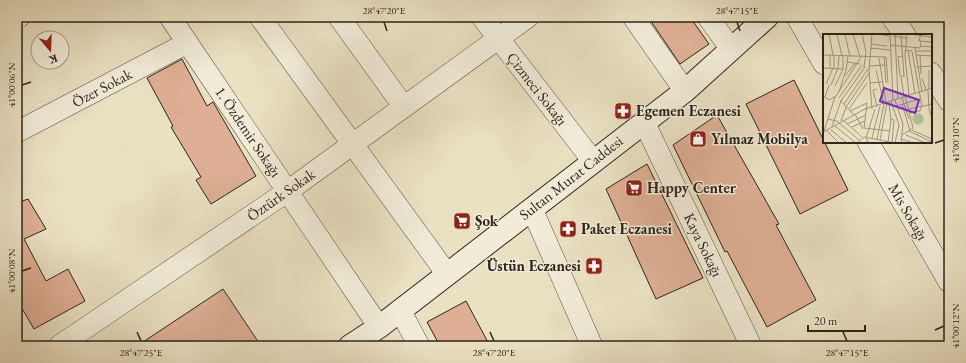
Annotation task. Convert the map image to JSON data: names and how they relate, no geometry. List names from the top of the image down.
{
  "streets": {
    "street": [
      "Özer Sokak",
      "Çizmeci Sokağı",
      "1. Özdemir Sokağı",
      "Sultan Murat Caddesi",
      "Öztürk Sokak",
      "Mis Sokağı",
      "Kaya Sokağı"
    ]
  },
  "crossings": [
    ["Özer Sokak", "1. Özdemir Sokağı"],
    ["Çizmeci Sokağı", "Sultan Murat Caddesi"],
    ["Çizmeci Sokağı", "Öztürk Sokak"],
    ["1. Özdemir Sokağı", "Sultan Murat Caddesi"],
    ["1. Özdemir Sokağı", "Öztürk Sokak"],
    ["Sultan Murat Caddesi", "Kaya Sokağı"]
  ],
  "places": {
    "pharmacy": ["Egemen Eczanesi", "Paket Eczanesi", "Üstün Eczanesi"],
    "shop": ["Yılmaz Mobilya"],
    "supermarket": ["Happy Center", "Şok"]
  },
  "scale_bar": "20 m",
  "north": "bottom",
  "coordinates": [
    "28°47'20\"E",
    "28°47'15\"E",
    "41°00'06\"N",
    "41°00'10\"N",
    "41°00'08\"N",
    "41°00'12\"N",
    "28°47'25\"E"
  ]
}
